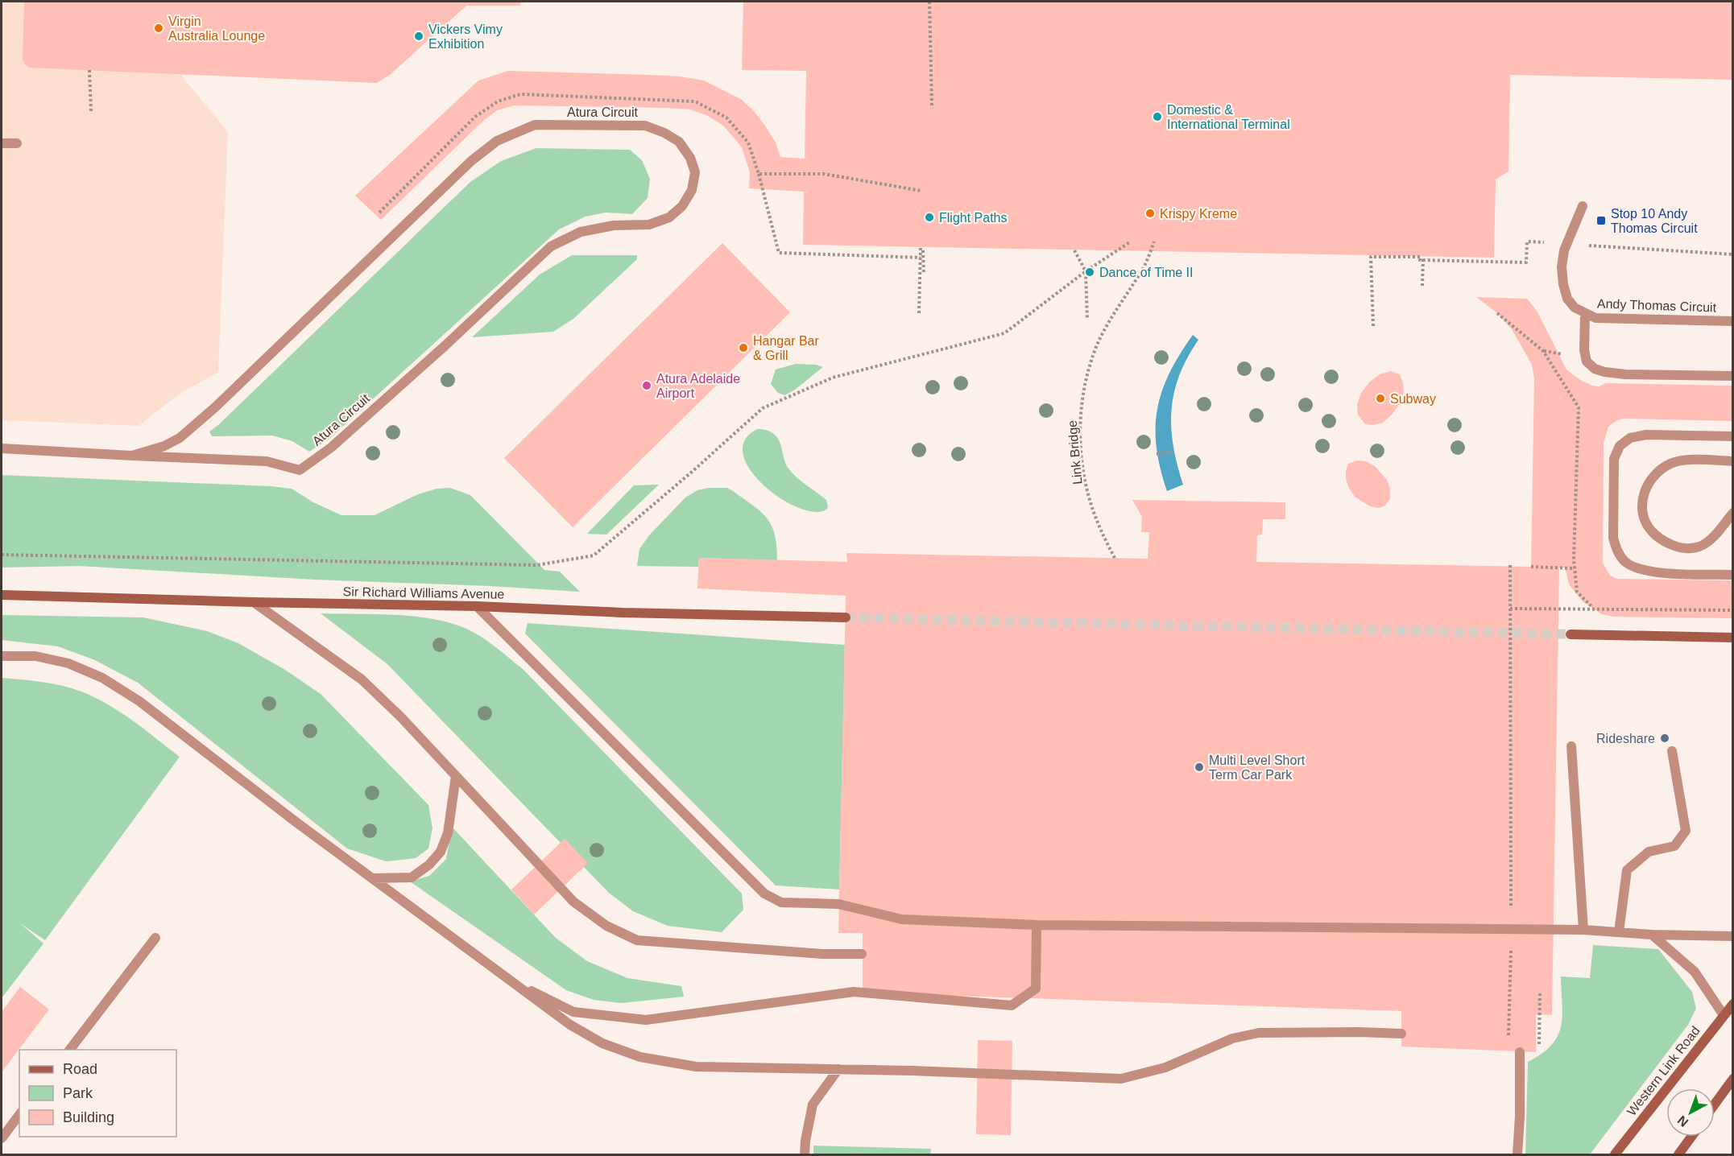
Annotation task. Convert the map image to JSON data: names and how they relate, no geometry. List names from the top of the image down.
{
  "streets": {
    "main road": ["Sir Richard Williams Avenue", "Western Link Road"],
    "lane": ["Atura Circuit", "Andy Thomas Circuit"],
    "path": ["Link Bridge"]
  },
  "places": {
    "other": [
      "Virgin Australia Lounge",
      "Vickers Vimy Exhibition",
      "Domestic & International Terminal",
      "Krispy Kreme",
      "Flight Paths",
      "Dance of Time II",
      "Hangar Bar & Grill",
      "Atura Adelaide Airport",
      "Subway",
      "Rideshare",
      "Multi Level Short Term Car Park"
    ],
    "transit": ["Stop 10 Andy Thomas Circuit"]
  },
  "legend": ["Road", "Park", "Building"],
  "north": "bottom left"
}
